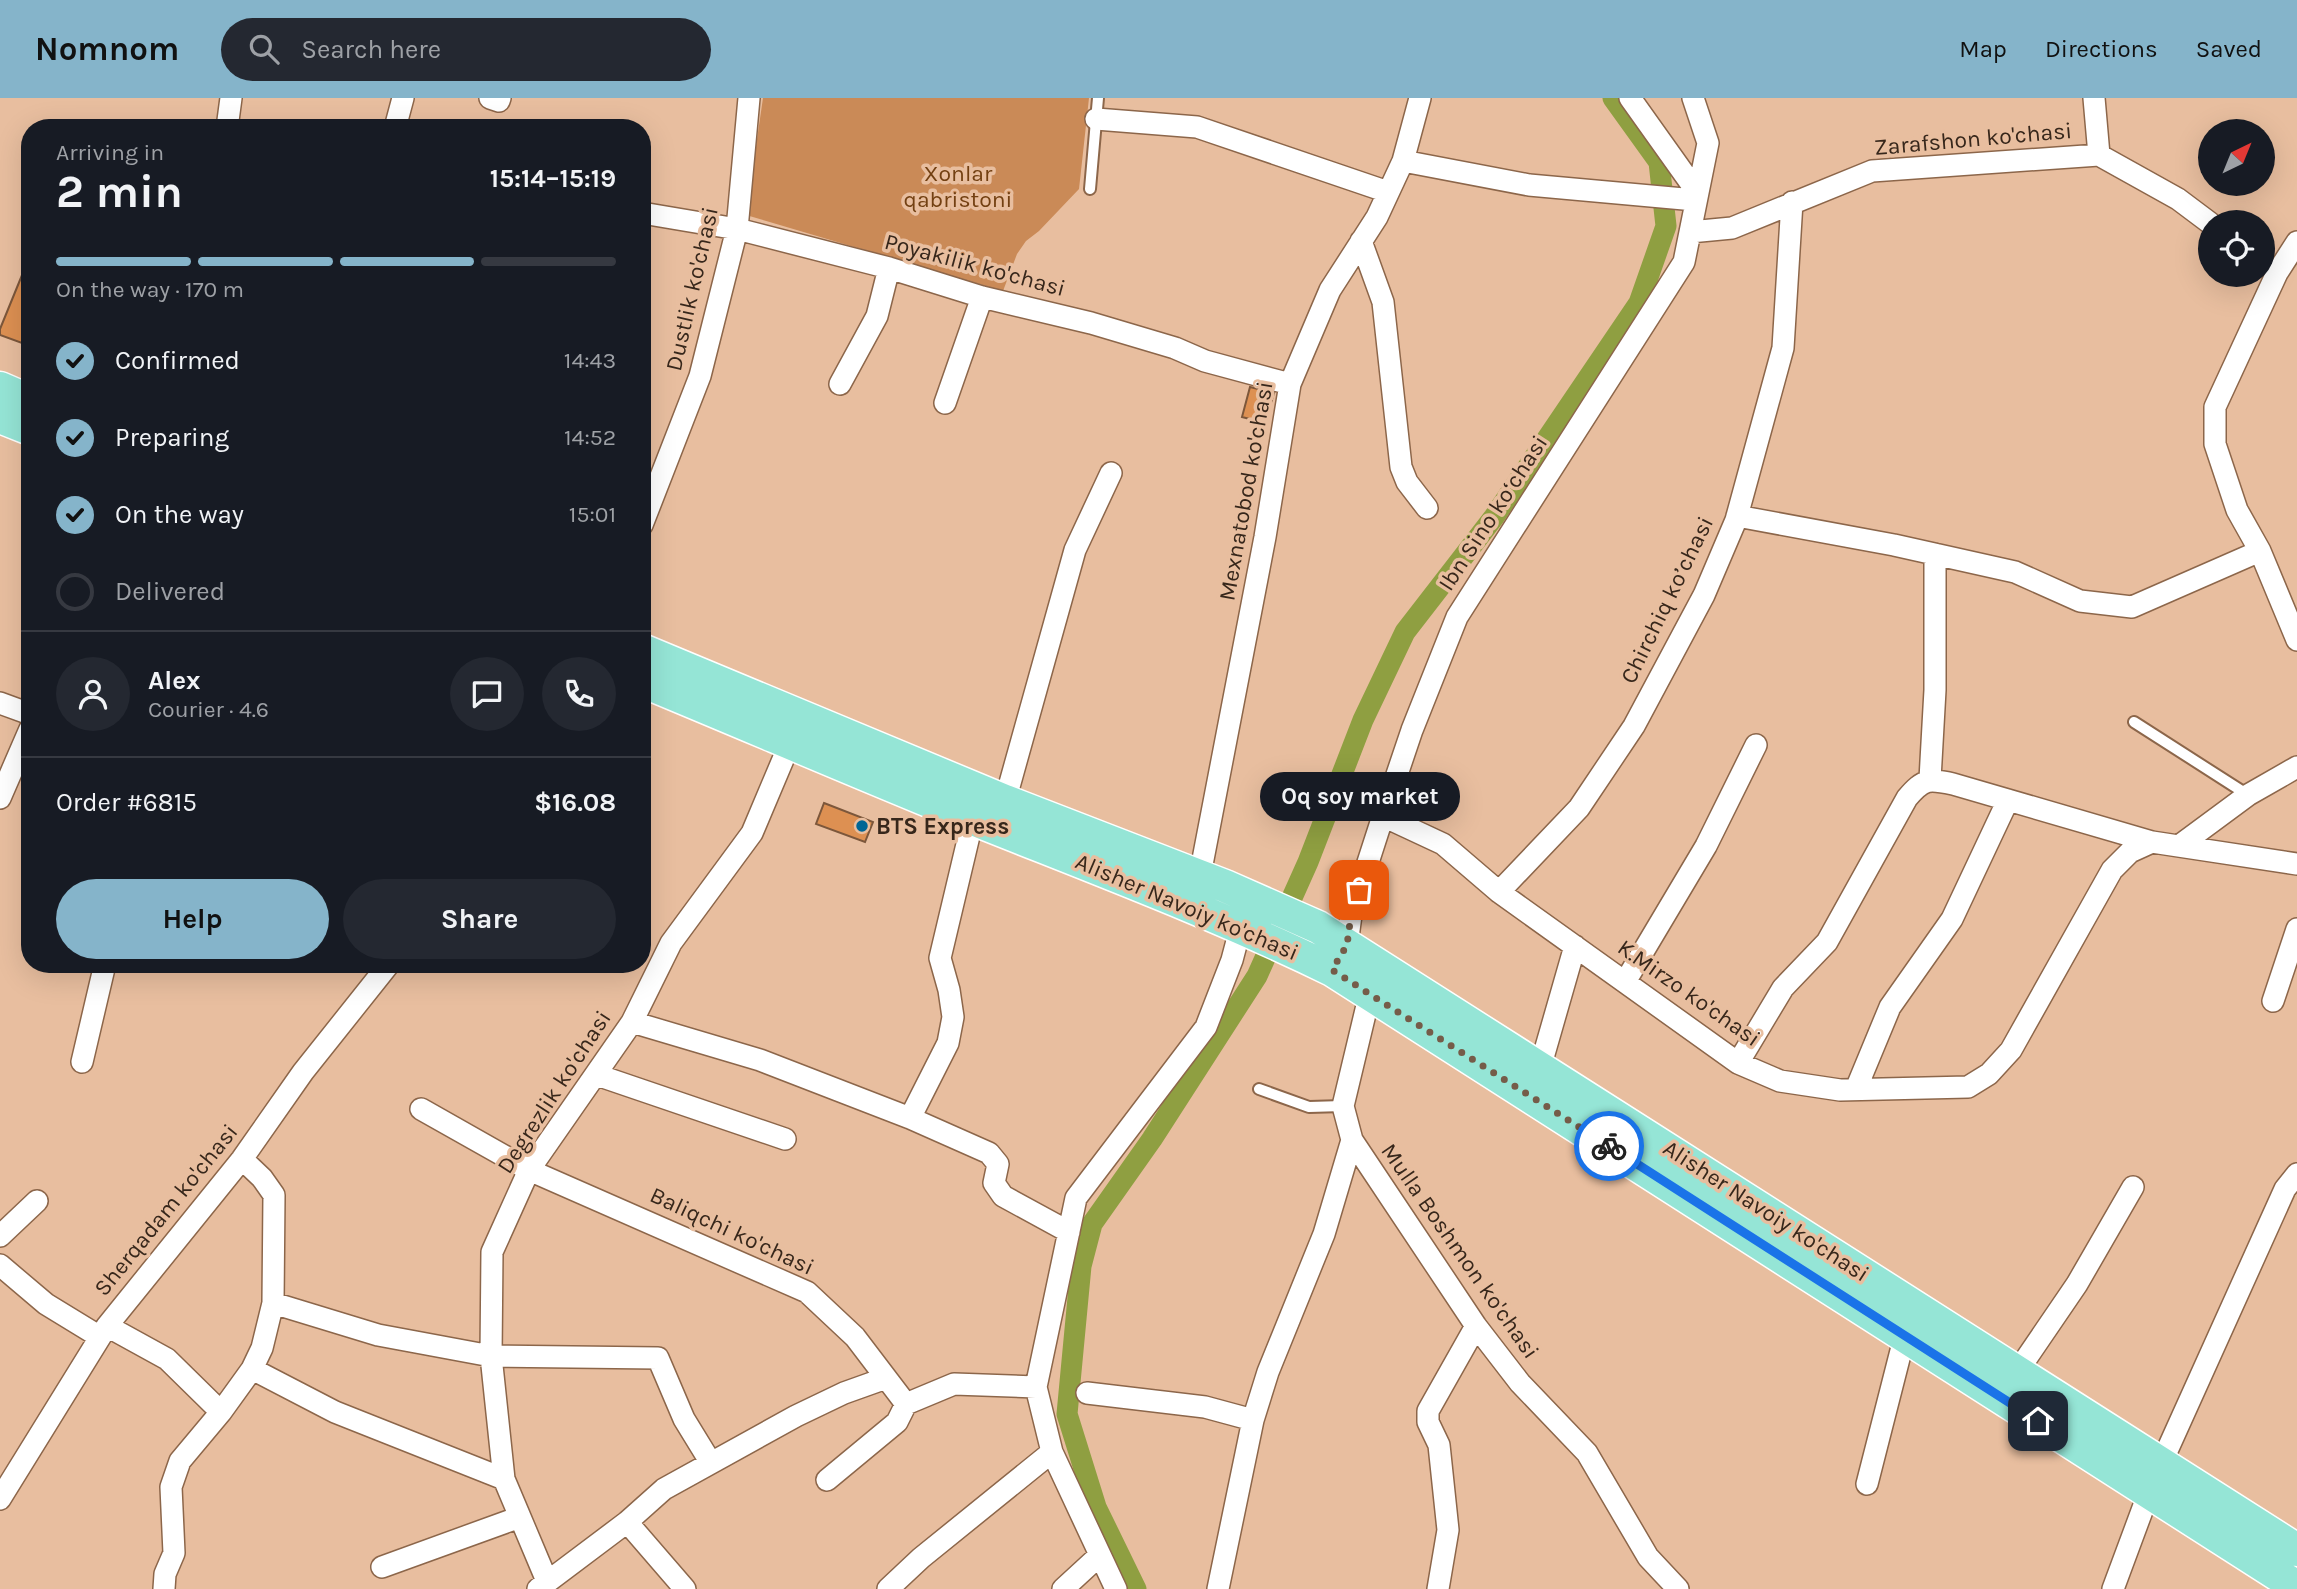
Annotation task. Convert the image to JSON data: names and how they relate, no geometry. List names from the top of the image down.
{
  "streets": {
    "main road": ["Alisher Navoiy ko'chasi"],
    "street": [
      "Zarafshon ko'chasi",
      "Poyakilik ko'chasi",
      "Dustlik ko'chasi",
      "Mexnatobod ko'chasi",
      "Ibn Sino ko‘chasi",
      "Chirchiq ko’chasi",
      "K.Mirzo ko'chasi",
      "Degrezlik ko'chasi",
      "Sherqadam ko'chasi",
      "Baliqchi ko'chasi",
      "Mulla Boshmon ko'chasi"
    ]
  },
  "crossings": [
    ["Zarafshon ko'chasi", "Ibn Sino ko‘chasi"],
    ["Zarafshon ko'chasi", "Chirchiq ko’chasi"],
    ["Poyakilik ko'chasi", "Dustlik ko'chasi"],
    ["Poyakilik ko'chasi", "Mexnatobod ko'chasi"],
    ["Mexnatobod ko'chasi", "Alisher Navoiy ko'chasi"],
    ["Ibn Sino ko‘chasi", "Alisher Navoiy ko'chasi"],
    ["Ibn Sino ko‘chasi", "K.Mirzo ko'chasi"],
    ["Chirchiq ko’chasi", "K.Mirzo ko'chasi"],
    ["Alisher Navoiy ko'chasi", "Degrezlik ko'chasi"],
    ["Degrezlik ko'chasi", "Baliqchi ko'chasi"]
  ],
  "parks": ["Xonlar qabristoni"],
  "places": ["BTS Express", "Oq soy market"],
  "north": "top right",
  "page": {
    "header": "Nomnom",
    "search": "Search here",
    "nav": ["Map", "Directions", "Saved"],
    "heading": ["2 min", "Arriving in", "15:14–15:19"],
    "panel": [
      "Alex",
      "Courier · 4.6",
      "Order #6815",
      "$16.08"
    ],
    "bar": "On the way · 170 m",
    "list": [
      ["Confirmed", "14:43"],
      ["Preparing", "14:52"],
      ["On the way", "15:01"],
      "Delivered"
    ],
    "bubble": "Oq soy market",
    "buttons": ["Help", "Share"]
  }
}
